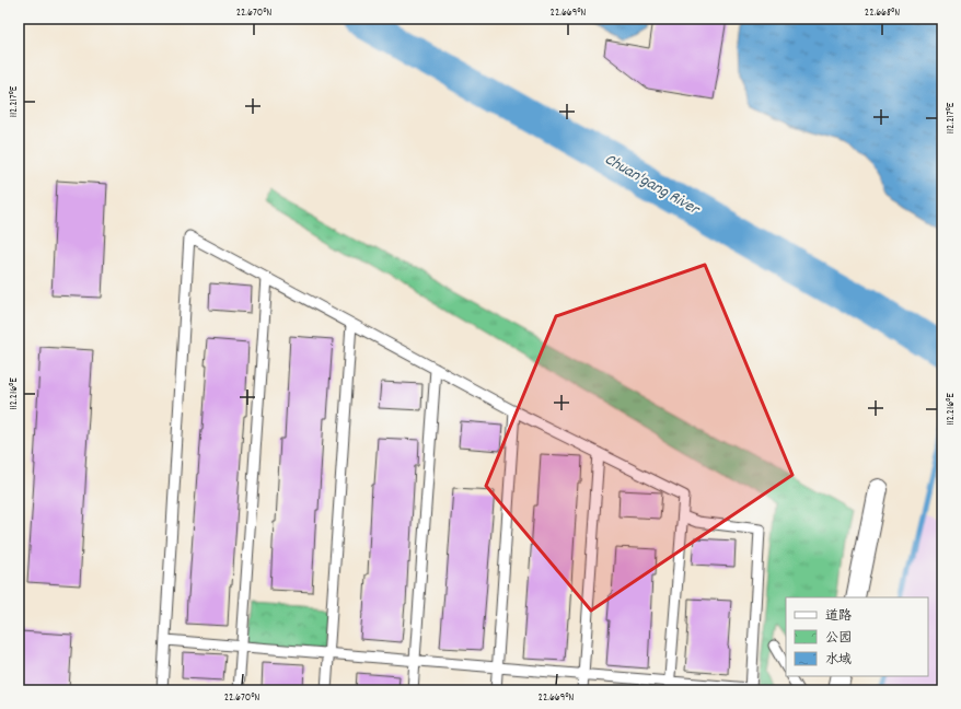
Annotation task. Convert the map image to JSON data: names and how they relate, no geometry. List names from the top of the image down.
{
  "water": ["Chuan'gang River"],
  "legend": ["道路", "公园", "水域"],
  "coordinates": [
    "22.670°N",
    "22.669°N",
    "22.668°N",
    "112.217°E",
    "112.216°E"
  ]
}
